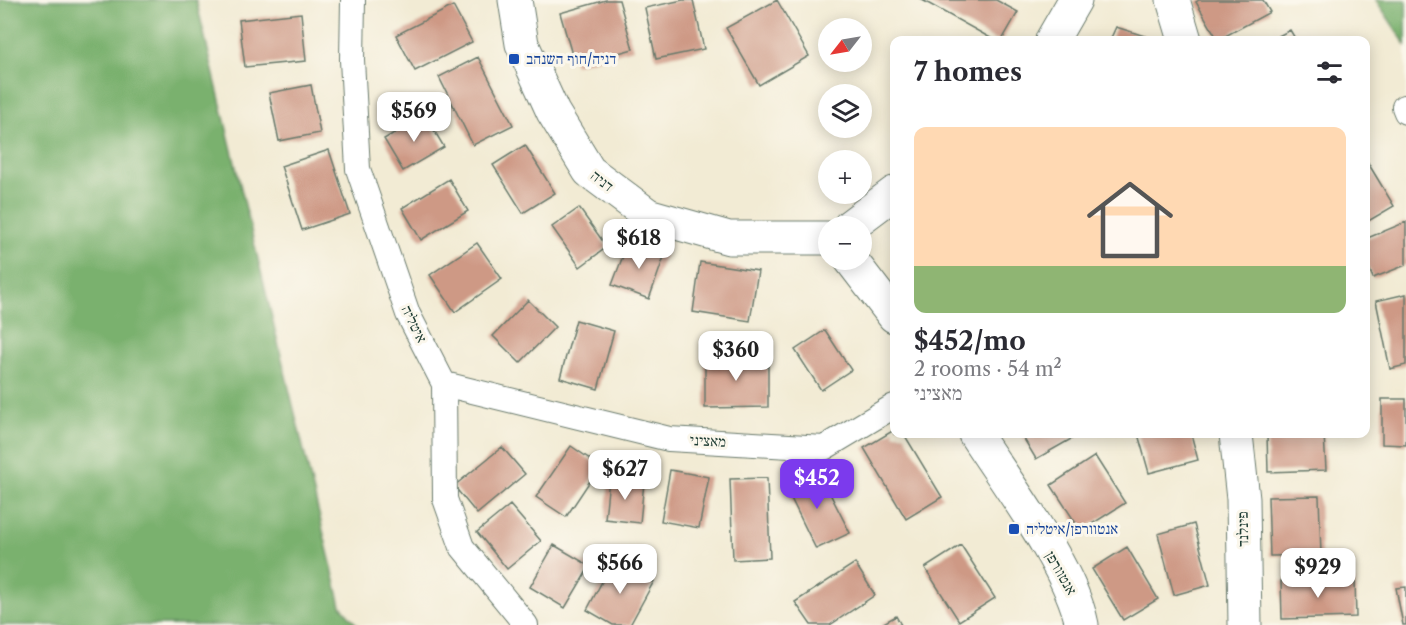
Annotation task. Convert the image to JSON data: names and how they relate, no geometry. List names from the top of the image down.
{
  "streets": {
    "street": [
      "דניה",
      "איטליה",
      "מאציני",
      "פינלנד",
      "אנטוורפן"
    ]
  },
  "crossings": [
    ["איטליה", "מאציני"]
  ],
  "places": {
    "transit": ["דניה/חוף השנהב", "אנטוורפן/איטליה"]
  },
  "north": "bottom left",
  "page": {
    "map_buttons": ["+", "−"],
    "heading": "7 homes",
    "price": [
      "$569",
      "$618",
      "$360",
      "$627",
      "$452",
      "$566",
      "$929"
    ],
    "list": [
      {
        "name": "$452/mo",
        "note": "2 rooms · 54 m² · מאציני"
      }
    ]
  }
}
